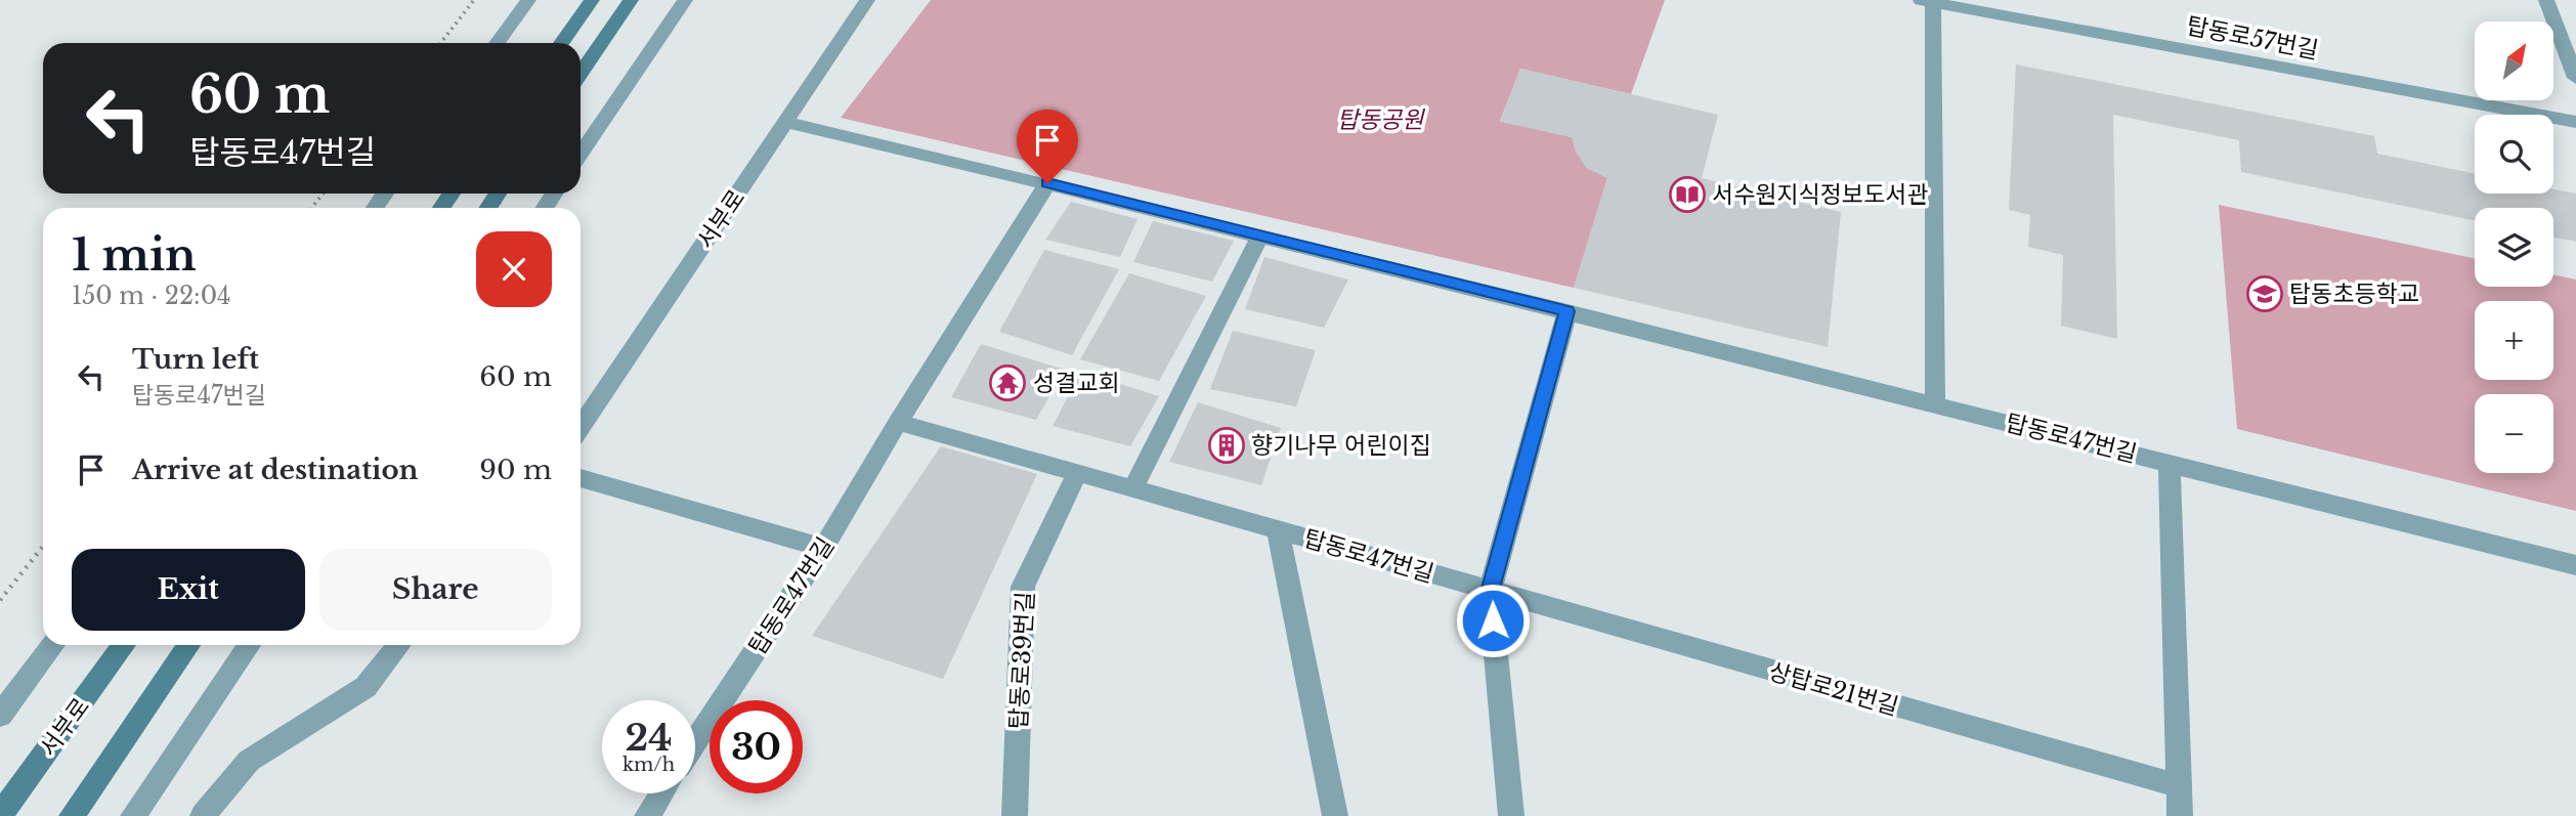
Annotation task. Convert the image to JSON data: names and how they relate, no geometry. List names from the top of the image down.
{
  "streets": {
    "main road": ["서부로"],
    "street": [
      "탑동로57번길",
      "탑동로47번길",
      "탑동로39번길",
      "상탑로21번길"
    ]
  },
  "crossings": [
    ["탑동로47번길", "탑동로39번길"],
    ["탑동로47번길", "상탑로21번길"]
  ],
  "parks": ["탑동공원"],
  "places": {
    "library": ["서수원지식정보도서관"],
    "school or university": ["탑동초등학교"],
    "temple": ["성결교회"],
    "building": ["향기나무 어린이집"]
  },
  "north": "top right",
  "page": {
    "map_buttons": ["+", "−"],
    "turn": ["60 m", "탑동로47번길"],
    "heading": ["1 min", "150 m · 22:04"],
    "list": [
      {
        "name": "Turn left",
        "note": "탑동로47번길",
        "value": "60 m"
      },
      {
        "name": "Arrive at destination",
        "value": "90 m"
      }
    ],
    "buttons": ["Exit", "Share"],
    "speed": "24 km/h",
    "limit": "30"
  }
}
